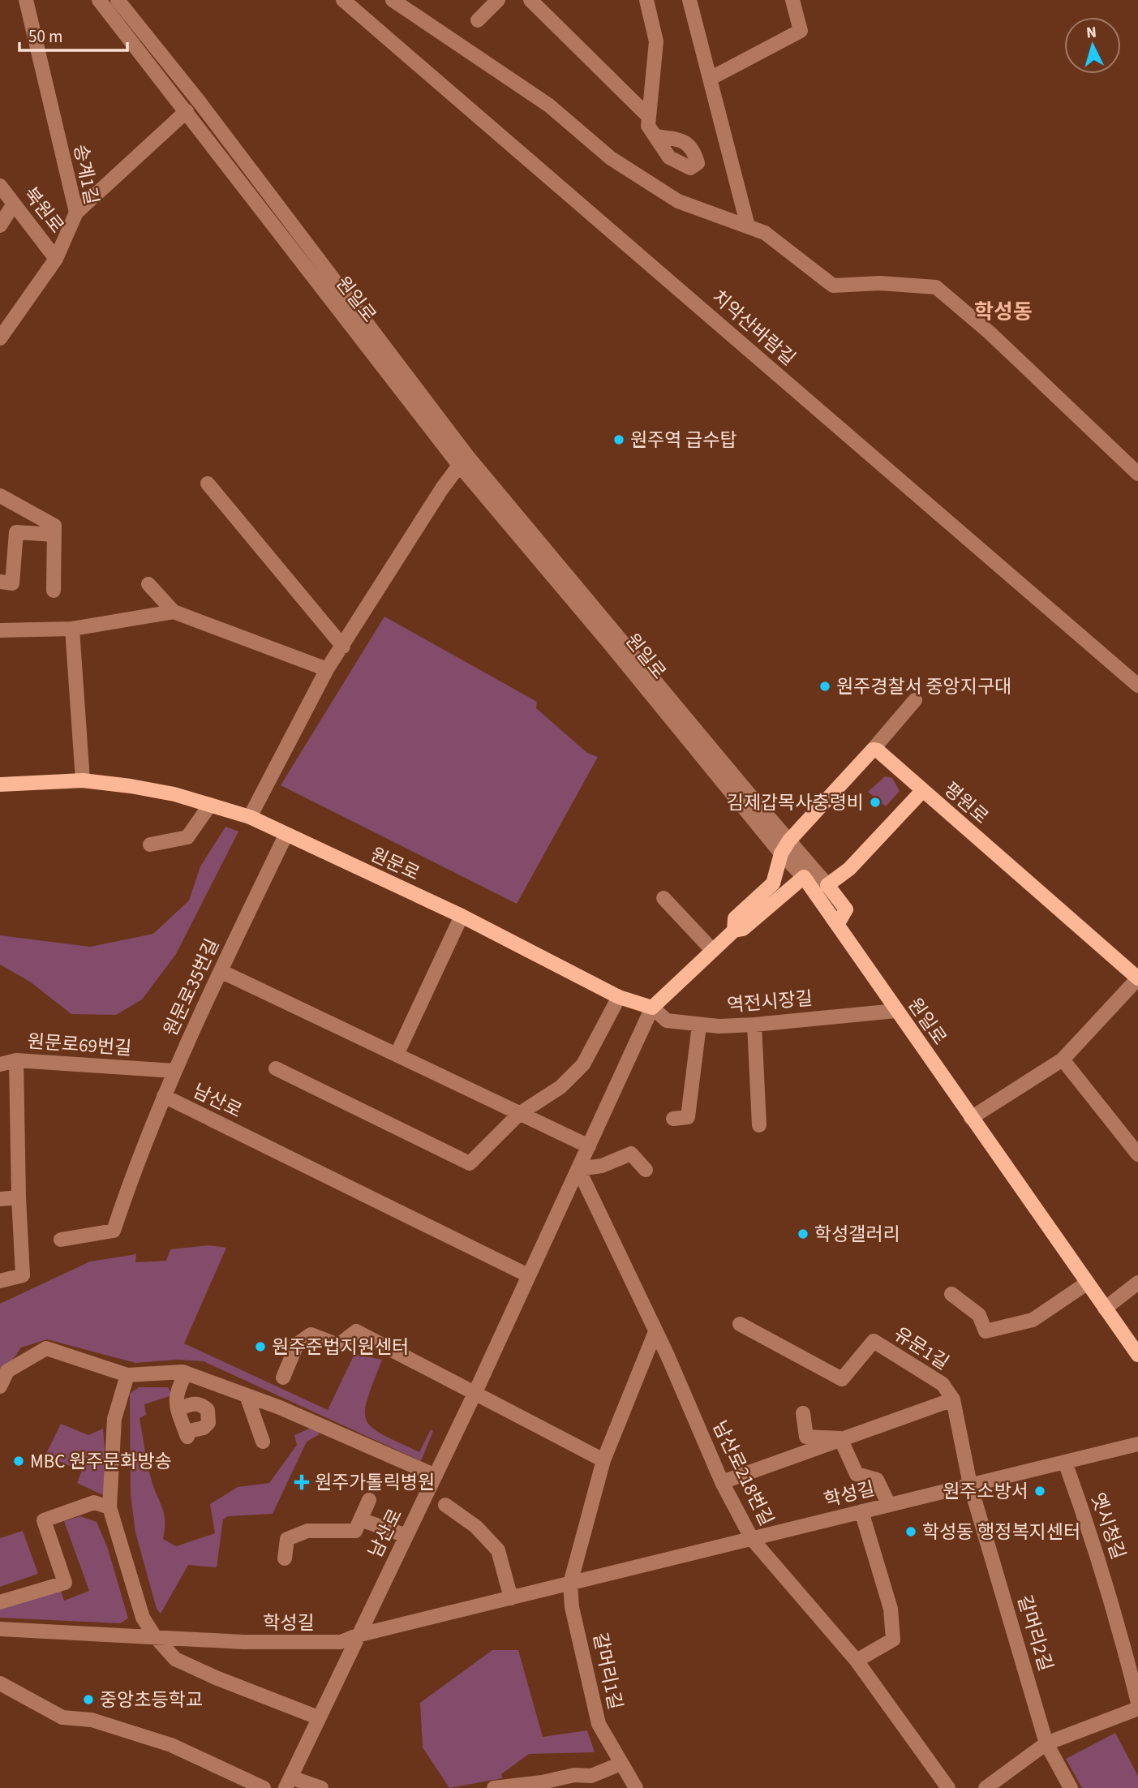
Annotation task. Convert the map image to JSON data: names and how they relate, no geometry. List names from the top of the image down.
{
  "streets": {
    "main road": ["원일로", "평원로", "원문로"],
    "street": [
      "송계1길",
      "북원로",
      "치악산바람길",
      "원문로35번길",
      "역전시장길",
      "원문로69번길",
      "남산로",
      "유문1길",
      "남산로218번길",
      "학성길",
      "옛시청길",
      "갈머리2길",
      "갈머리1길"
    ]
  },
  "crossings": [
    ["송계1길", "북원로"],
    ["원일로", "역전시장길"],
    ["원문로", "원문로35번길"],
    ["원문로", "역전시장길"],
    ["원문로", "남산로"],
    ["원문로35번길", "원문로69번길"],
    ["원문로35번길", "남산로"],
    ["역전시장길", "남산로"],
    ["남산로", "남산로218번길"],
    ["남산로", "학성길"],
    ["남산로218번길", "학성길"],
    ["학성길", "옛시청길"],
    ["학성길", "갈머리2길"],
    ["학성길", "갈머리1길"]
  ],
  "districts": ["학성동"],
  "places": {
    "other": [
      "원주역 급수탑",
      "원주경찰서 중앙지구대",
      "김제갑목사충령비",
      "학성갤러리",
      "원주준법지원센터",
      "MBC 원주문화방송",
      "원주소방서",
      "학성동 행정복지센터",
      "중앙초등학교"
    ],
    "health": ["원주가톨릭병원"]
  },
  "scale_bar": "50 m",
  "north": "top"
}
